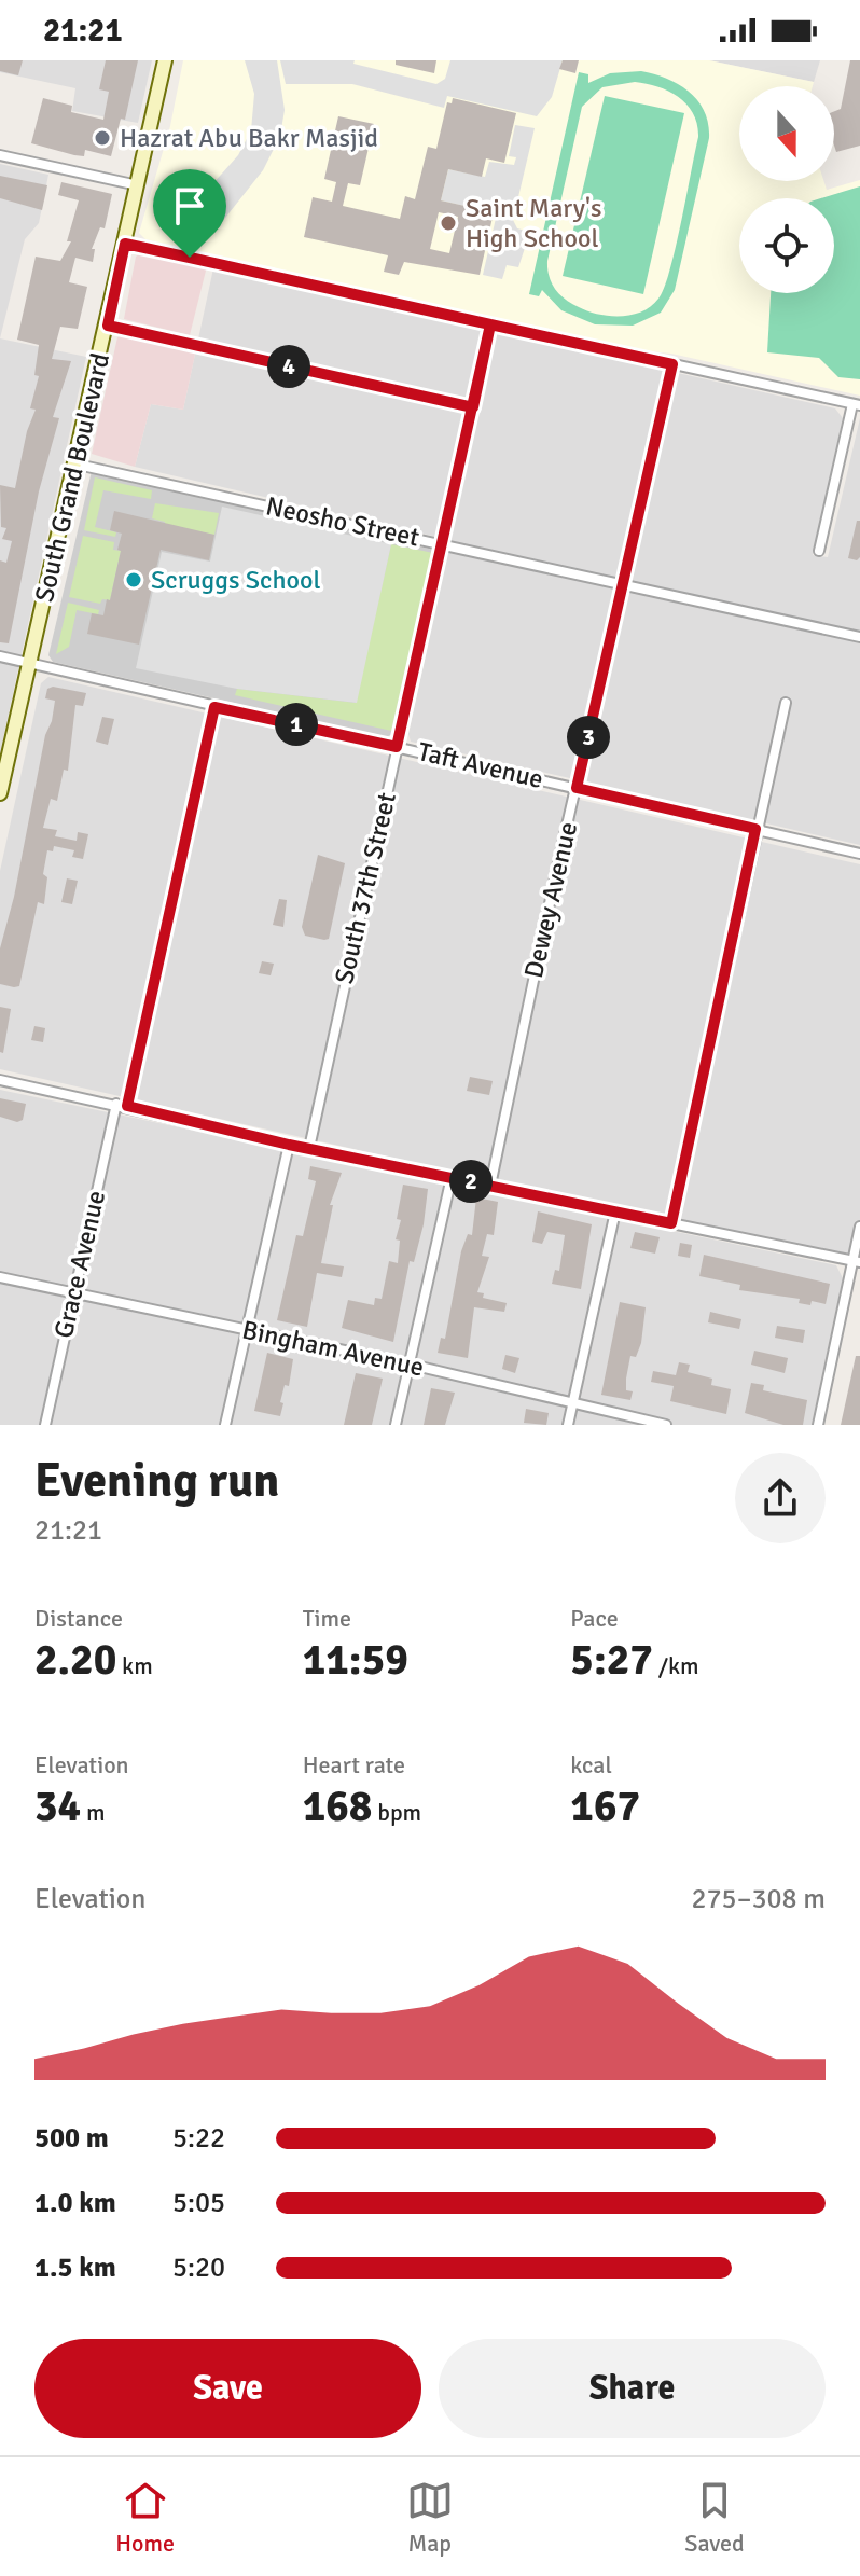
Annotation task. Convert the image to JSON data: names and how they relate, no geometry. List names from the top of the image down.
{
  "streets": {
    "main road": ["South Grand Boulevard"],
    "street": [
      "Neosho Street",
      "Taft Avenue",
      "South 37th Street",
      "Dewey Avenue",
      "Grace Avenue",
      "Bingham Avenue"
    ]
  },
  "crossings": [
    ["South Grand Boulevard", "Neosho Street"],
    ["South Grand Boulevard", "Taft Avenue"],
    ["Neosho Street", "South 37th Street"],
    ["Neosho Street", "Dewey Avenue"],
    ["Taft Avenue", "South 37th Street"],
    ["Taft Avenue", "Dewey Avenue"],
    ["Taft Avenue", "Grace Avenue"],
    ["Grace Avenue", "Bingham Avenue"]
  ],
  "places": ["Hazrat Abu Bakr Masjid", "Saint Mary's High School", "Scruggs School"],
  "north": "bottom",
  "page": {
    "status": "21:21",
    "pins": [
      "4",
      "1",
      "3",
      "2"
    ],
    "heading": ["Evening run", "21:21"],
    "stats": [
      ["Distance", "2.20 km"],
      ["Time", "11:59"],
      ["Pace", "5:27 /km"],
      ["Elevation", "34 m"],
      ["Heart rate", "168 bpm"],
      ["kcal", "167"]
    ],
    "chart": ["Elevation", "275–308 m"],
    "list": [
      {
        "name": "500 m",
        "note": "5:22"
      },
      {
        "name": "1.0 km",
        "note": "5:05"
      },
      {
        "name": "1.5 km",
        "note": "5:20"
      }
    ],
    "buttons": ["Save", "Share"],
    "tabs": ["Home", "Map", "Saved"]
  }
}
